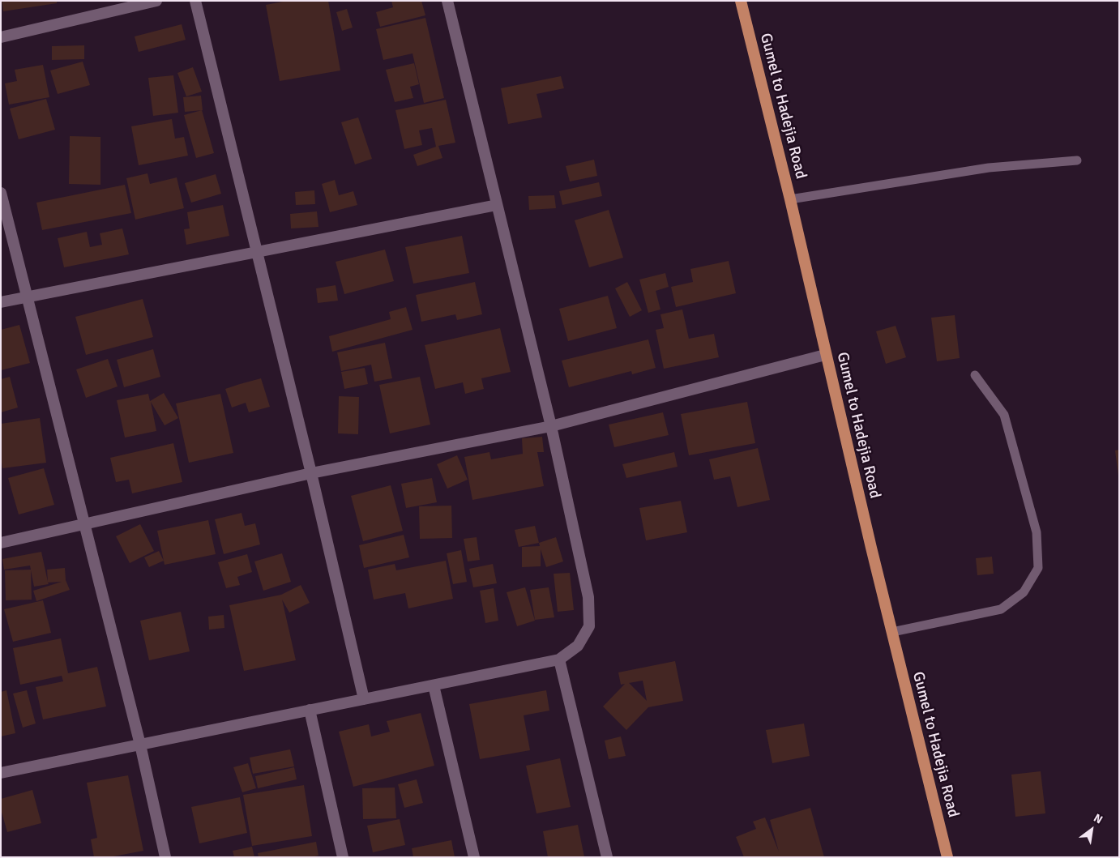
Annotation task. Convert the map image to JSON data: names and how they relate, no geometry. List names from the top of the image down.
{
  "streets": {
    "main road": ["Gumel to Hadejia Road"]
  },
  "north": "top right"
}
